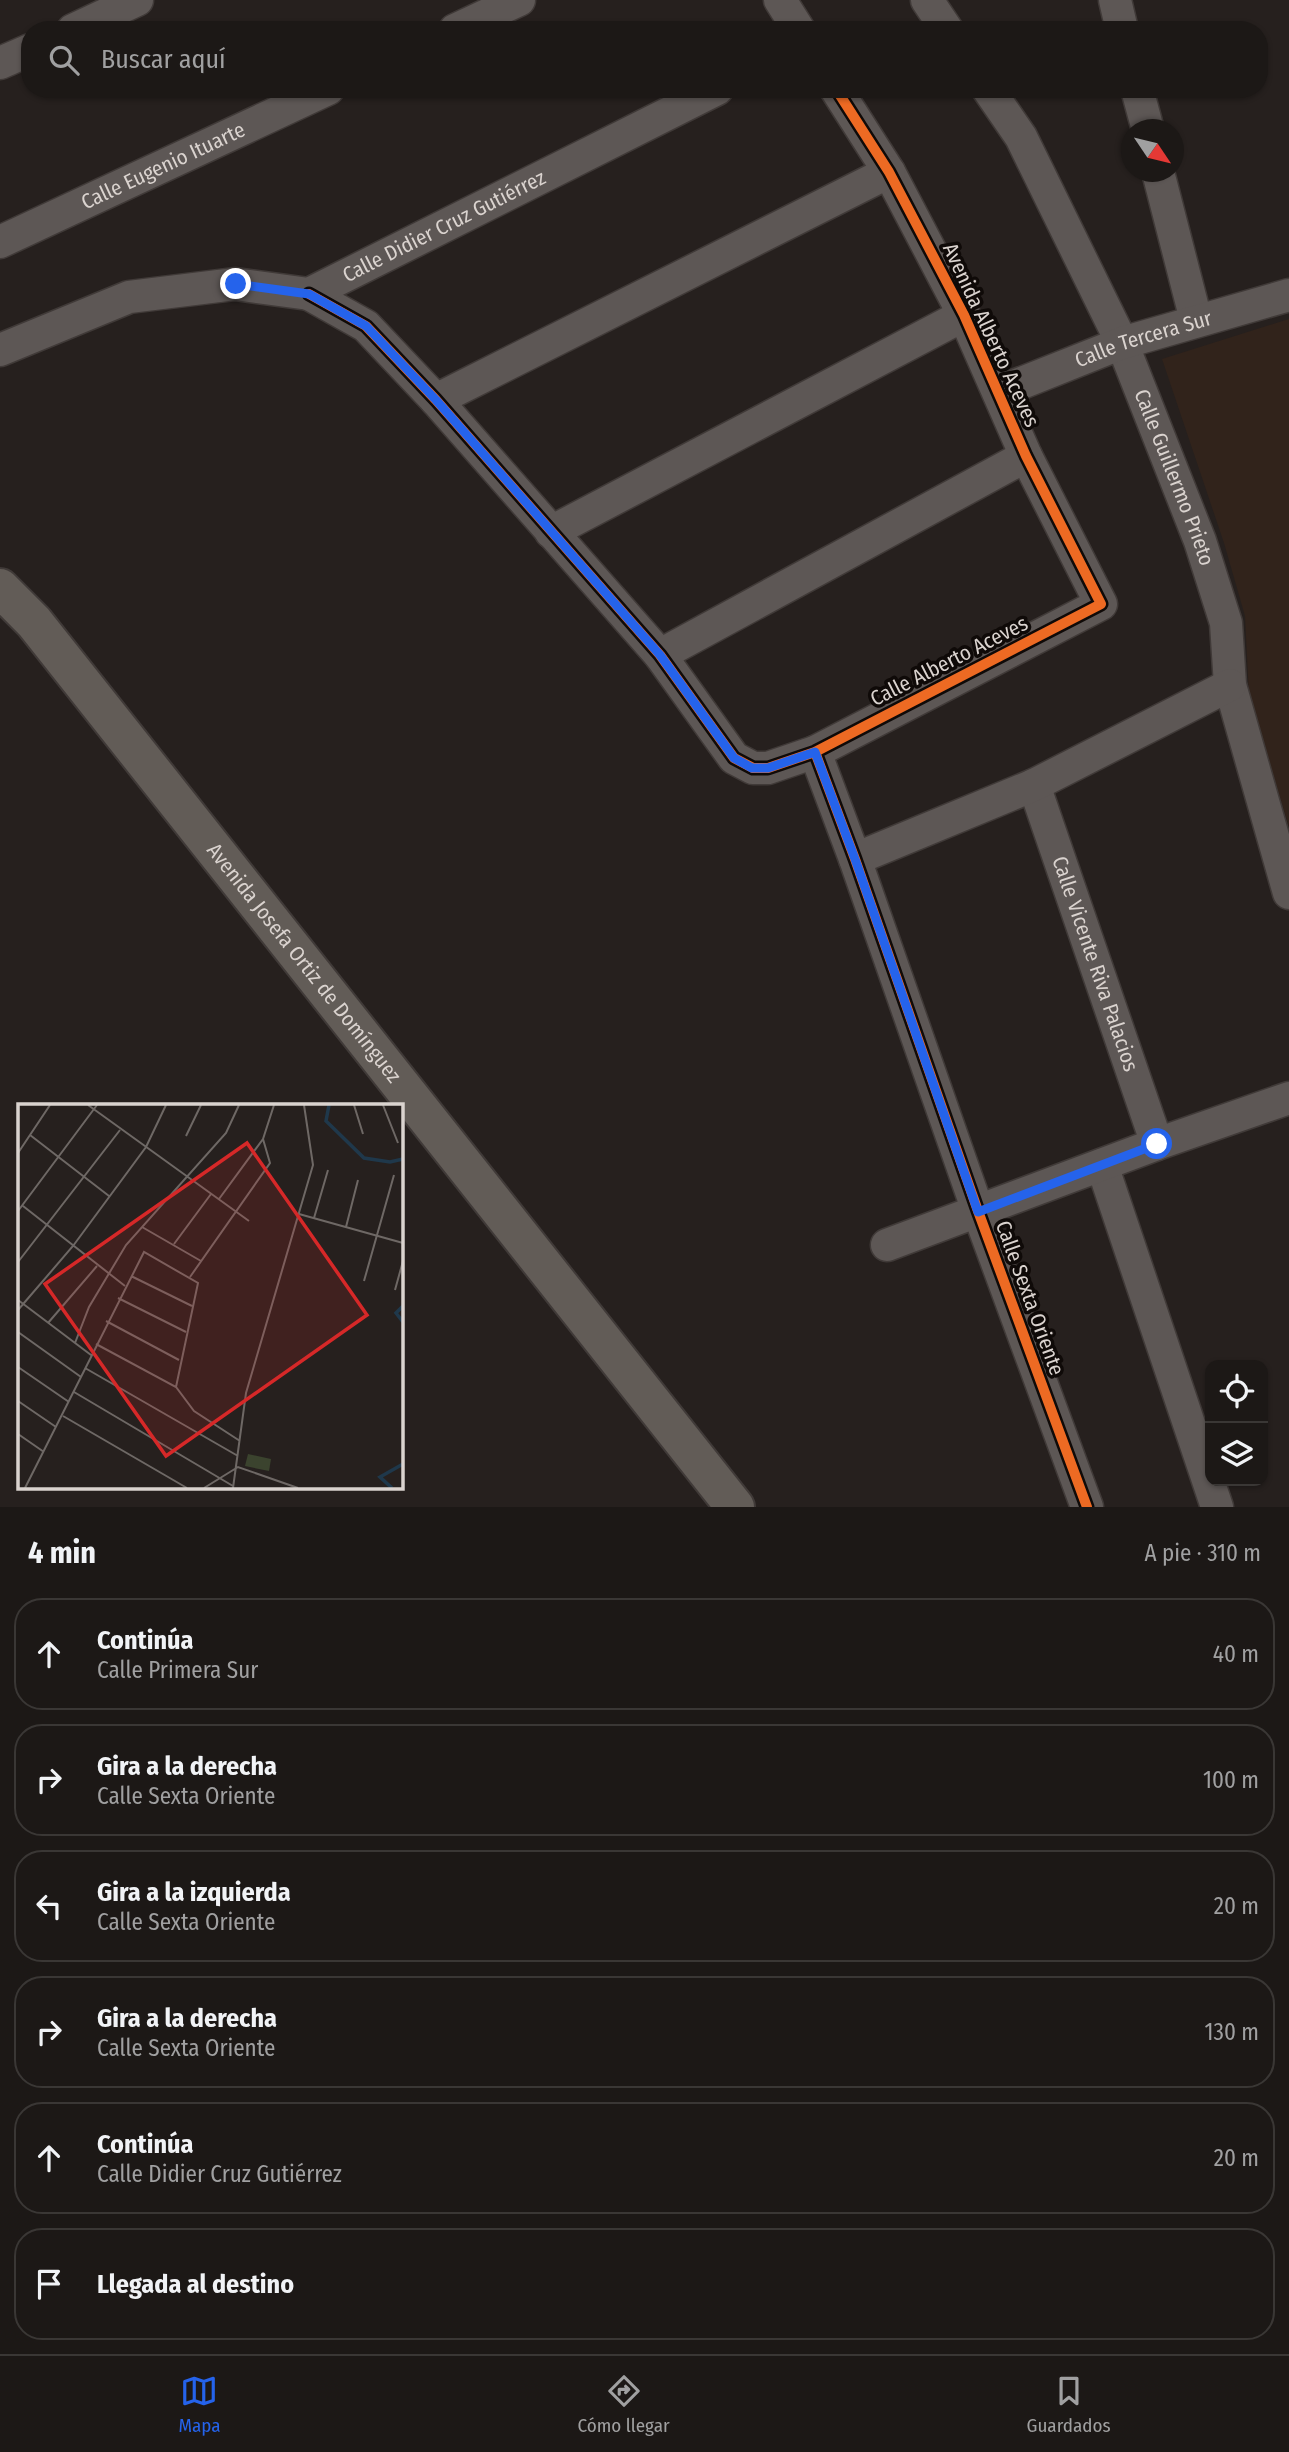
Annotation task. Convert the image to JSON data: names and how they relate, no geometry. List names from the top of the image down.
{
  "streets": {
    "main road": ["Avenida Josefa Ortiz de Domínguez"],
    "street": [
      "Calle Eugenio Ituarte",
      "Calle Didier Cruz Gutiérrez",
      "Avenida Alberto Aceves",
      "Calle Tercera Sur",
      "Calle Guillermo Prieto",
      "Calle Alberto Aceves",
      "Calle Vicente Riva Palacios",
      "Calle Sexta Oriente"
    ]
  },
  "crossings": [
    ["Avenida Alberto Aceves", "Calle Tercera Sur"],
    ["Avenida Alberto Aceves", "Calle Alberto Aceves"],
    ["Calle Tercera Sur", "Calle Guillermo Prieto"],
    ["Calle Alberto Aceves", "Calle Sexta Oriente"]
  ],
  "north": "bottom right",
  "page": {
    "search": "Buscar aquí",
    "heading": ["4 min", "A pie · 310 m"],
    "list": [
      ["Continúa", "Calle Primera Sur", "40 m"],
      ["Gira a la derecha", "Calle Sexta Oriente", "100 m"],
      ["Gira a la izquierda", "Calle Sexta Oriente", "20 m"],
      ["Gira a la derecha", "Calle Sexta Oriente", "130 m"],
      ["Continúa", "Calle Didier Cruz Gutiérrez", "20 m"],
      "Llegada al destino"
    ],
    "nav": ["Mapa", "Cómo llegar", "Guardados"]
  }
}
